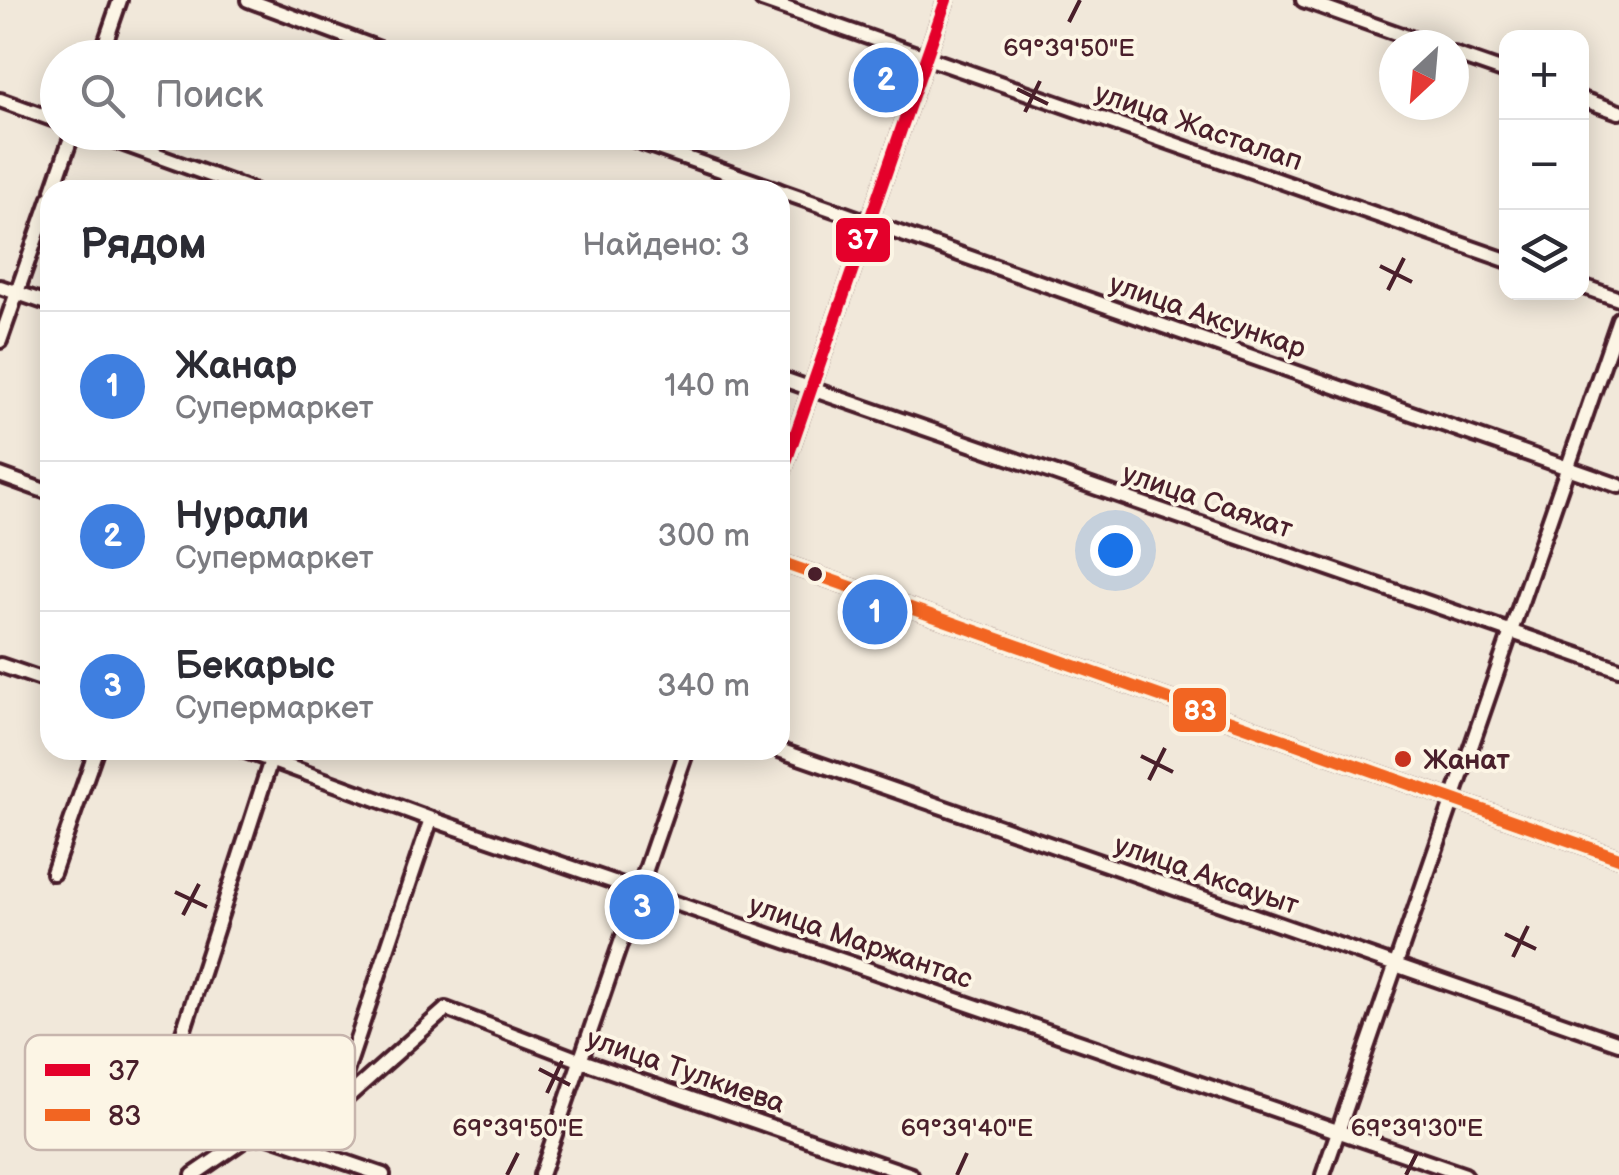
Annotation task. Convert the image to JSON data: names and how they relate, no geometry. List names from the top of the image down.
{
  "streets": {
    "street": [
      "улица Жасталап",
      "улица Аксункар",
      "улица Саяхат",
      "улица Аксауыт",
      "улица Маржантас",
      "улица Тулкиева"
    ]
  },
  "places": ["Жанат"],
  "lines": ["transit line 37", "transit line 83"],
  "legend": ["37", "83"],
  "north": "bottom left",
  "page": {
    "map_buttons": ["+", "−"],
    "search": "Поиск",
    "pins": ["2", "1", "3"],
    "heading": ["Рядом", "Найдено: 3"],
    "list": [
      {
        "mark": "1",
        "name": "Жанар",
        "note": "Супермаркет",
        "value": "140 m"
      },
      {
        "mark": "2",
        "name": "Нурали",
        "note": "Супермаркет",
        "value": "300 m"
      },
      {
        "mark": "3",
        "name": "Бекарыс",
        "note": "Супермаркет",
        "value": "340 m"
      }
    ]
  },
  "coordinates": ["69°39'50\"E", "69°39'40\"E", "69°39'30\"E"]
}
